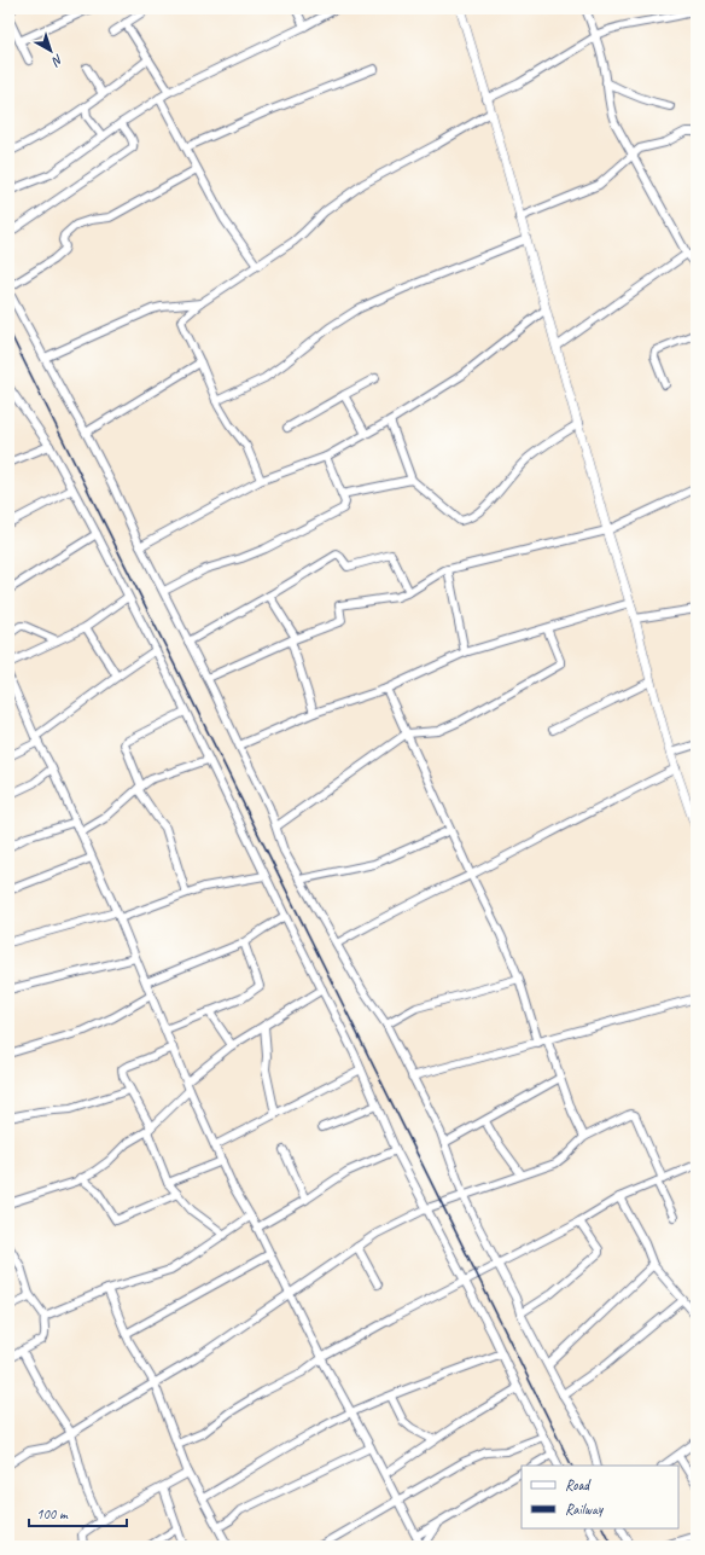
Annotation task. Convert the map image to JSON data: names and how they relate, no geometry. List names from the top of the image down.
{
  "legend": ["Road", "Railway"],
  "scale_bar": "100 m",
  "north": "bottom right"
}
